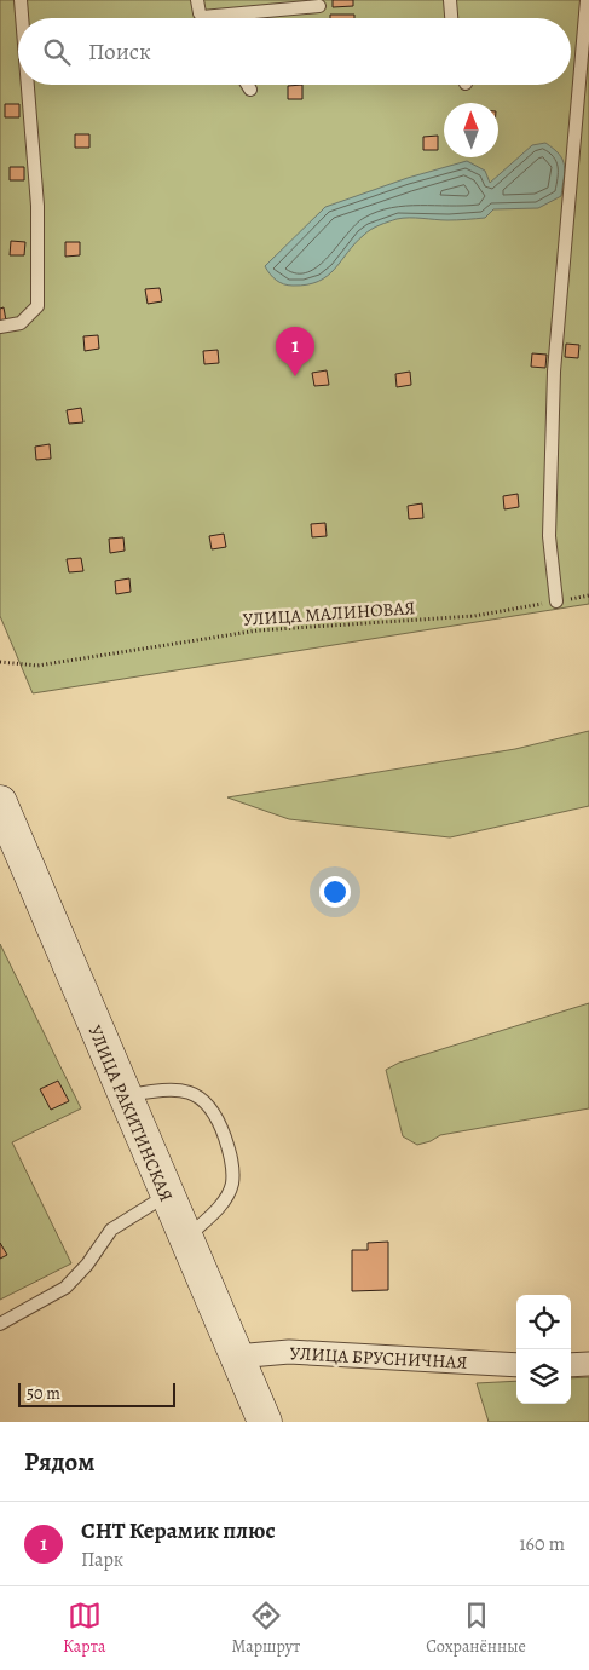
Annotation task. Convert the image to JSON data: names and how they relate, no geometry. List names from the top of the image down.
{
  "streets": {
    "street": ["УЛИЦА РАКИТИНСКАЯ", "УЛИЦА БРУСНИЧНАЯ"],
    "path": ["УЛИЦА МАЛИНОВАЯ"]
  },
  "crossings": [
    ["УЛИЦА РАКИТИНСКАЯ", "УЛИЦА БРУСНИЧНАЯ"]
  ],
  "scale_bar": "50 m",
  "north": "top",
  "page": {
    "search": "Поиск",
    "pins": "1",
    "scale": "50 m",
    "heading": "Рядом",
    "list": [
      {
        "mark": "1",
        "name": "СНТ Керамик плюс",
        "note": "Парк",
        "value": "160 m"
      }
    ],
    "nav": ["Карта", "Маршрут", "Сохранённые"]
  }
}
